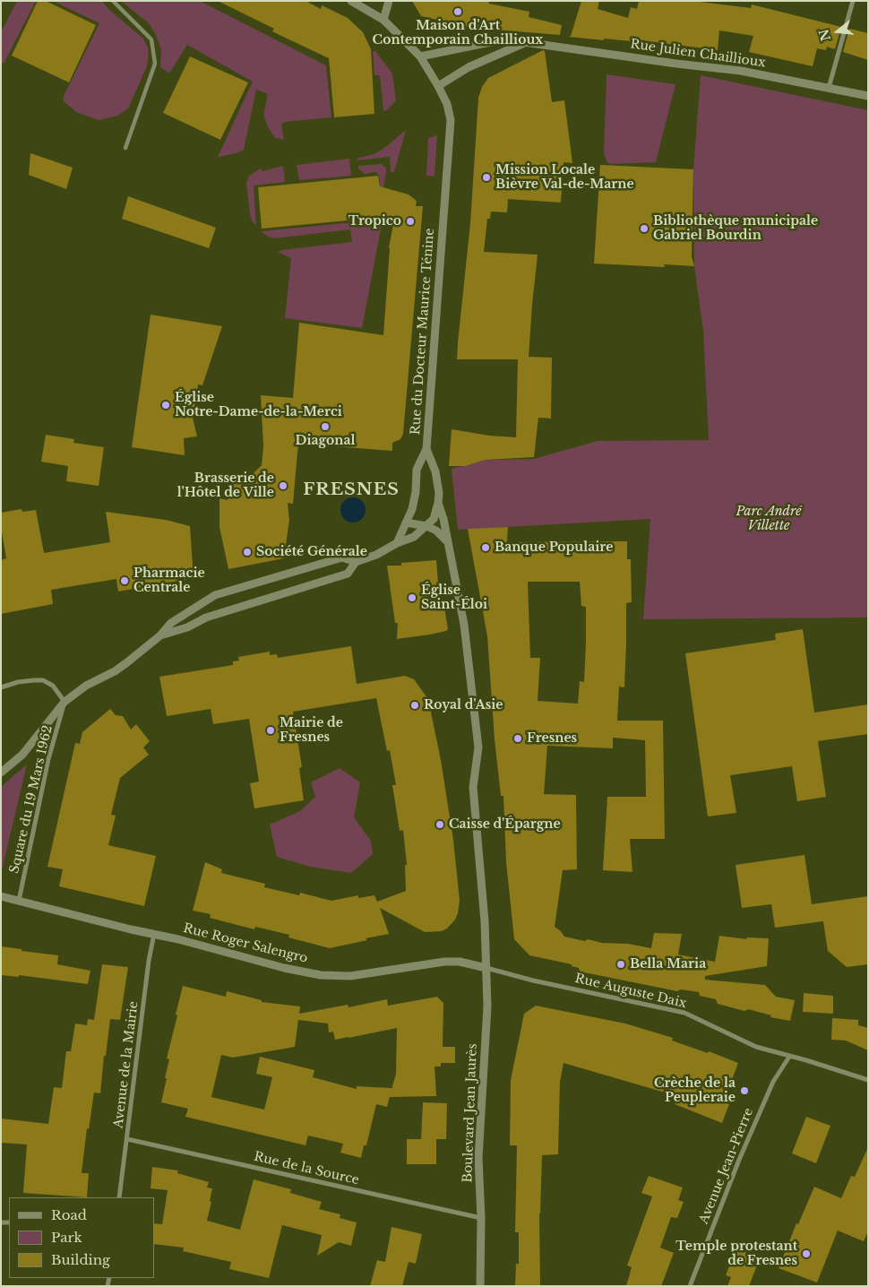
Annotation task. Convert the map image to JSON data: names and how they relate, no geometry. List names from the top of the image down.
{
  "streets": {
    "street": [
      "Rue Julien Chaillioux",
      "Rue du Docteur Maurice Ténine",
      "Square du 19 Mars 1962",
      "Rue Roger Salengro",
      "Rue Auguste Daix",
      "Avenue de la Mairie",
      "Boulevard Jean Jaurès",
      "Avenue Jean-Pierre",
      "Rue de la Source"
    ]
  },
  "crossings": [
    ["Rue Julien Chaillioux", "Rue du Docteur Maurice Ténine"],
    ["Rue du Docteur Maurice Ténine", "Rue Roger Salengro"],
    ["Rue du Docteur Maurice Ténine", "Rue Auguste Daix"],
    ["Rue du Docteur Maurice Ténine", "Boulevard Jean Jaurès"],
    ["Square du 19 Mars 1962", "Rue Roger Salengro"],
    ["Rue Roger Salengro", "Rue Auguste Daix"],
    ["Rue Roger Salengro", "Avenue de la Mairie"],
    ["Rue Roger Salengro", "Boulevard Jean Jaurès"],
    ["Rue Auguste Daix", "Boulevard Jean Jaurès"],
    ["Rue Auguste Daix", "Avenue Jean-Pierre"],
    ["Avenue de la Mairie", "Rue de la Source"],
    ["Boulevard Jean Jaurès", "Rue de la Source"]
  ],
  "districts": ["FRESNES"],
  "parks": ["Parc André Villette"],
  "places": [
    "Maison d'Art Contemporain Chaillioux",
    "Mission Locale Bièvre Val-de-Marne",
    "Tropico",
    "Bibliothèque municipale Gabriel Bourdin",
    "Église Notre-Dame-de-la-Merci",
    "Diagonal",
    "Brasserie de l'Hôtel de Ville",
    "Banque Populaire",
    "Société Générale",
    "Pharmacie Centrale",
    "Église Saint-Éloi",
    "Royal d'Asie",
    "Mairie de Fresnes",
    "Fresnes",
    "Caisse d'Épargne",
    "Bella Maria",
    "Crèche de la Peupleraie",
    "Temple protestant de Fresnes"
  ],
  "legend": ["Road", "Park", "Building"],
  "north": "left"
}
